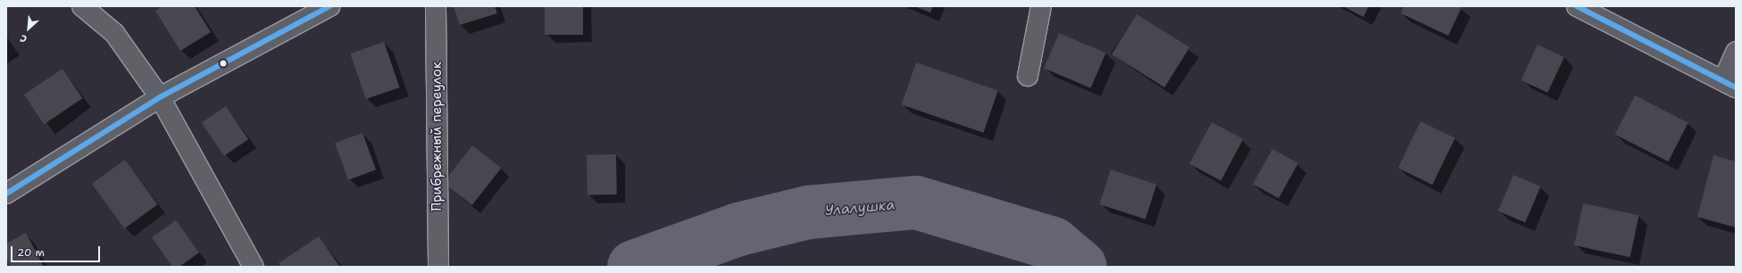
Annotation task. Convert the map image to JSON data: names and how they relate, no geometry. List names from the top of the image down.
{
  "streets": {
    "street": ["Прибрежный переулок"]
  },
  "water": ["Улалушка"],
  "scale_bar": "20 m",
  "north": "bottom left"
}
